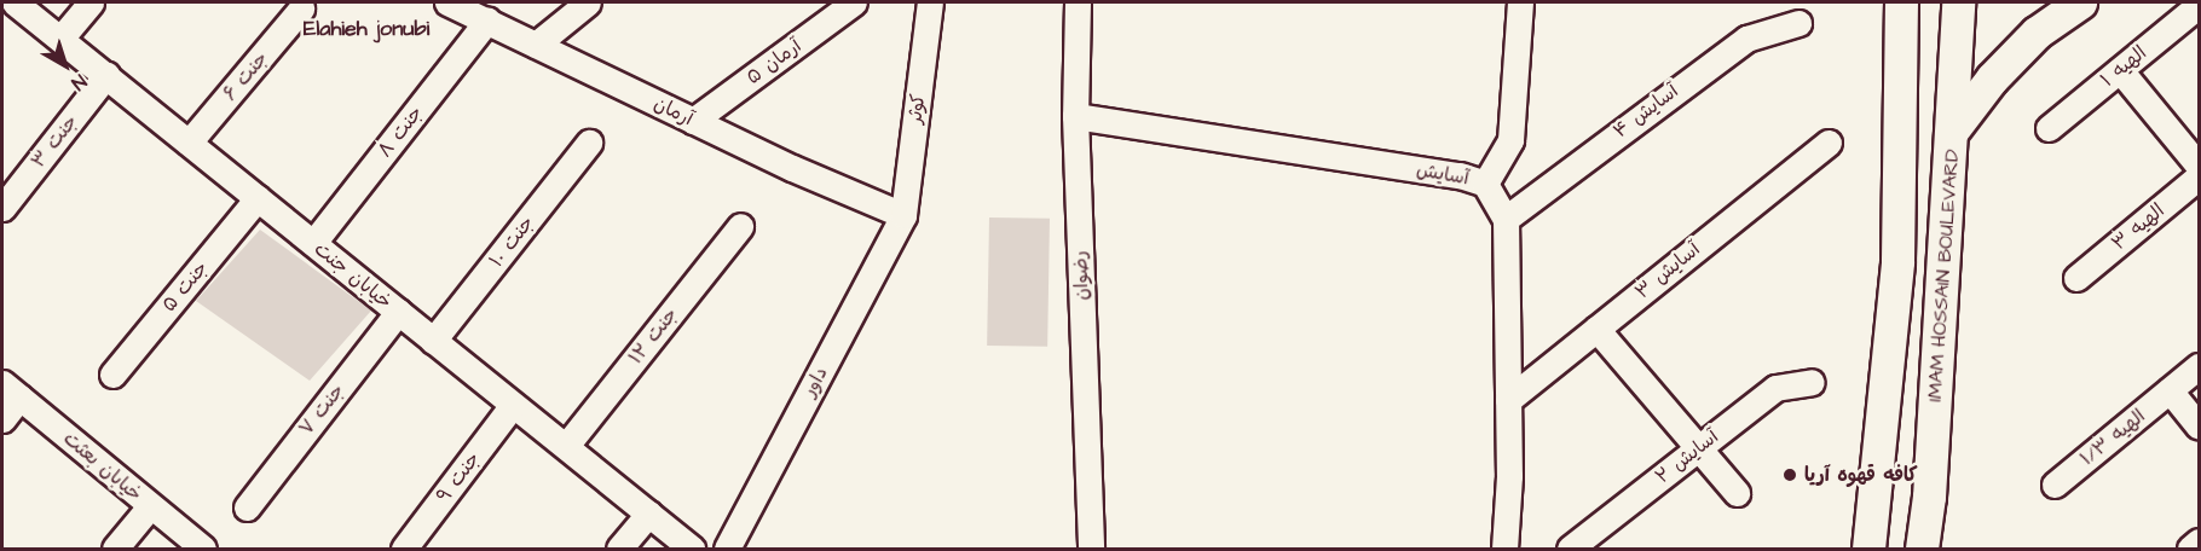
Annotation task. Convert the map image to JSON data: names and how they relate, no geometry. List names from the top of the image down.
{
  "streets": {
    "main road": ["IMAM HOSSAIN BOULEVARD"],
    "street": [
      "آرمان ۵",
      "الهیه ۱",
      "جنت ۶",
      "کوثر",
      "آرمان",
      "آسایش ۴",
      "جنت ۸",
      "جنت ۳",
      "آسایش",
      "الهیه ۳",
      "جنت ۱۰",
      "آسایش ۳",
      "خیابان جنت",
      "رضوان",
      "جنت ۵",
      "جنت ۱۲",
      "داور",
      "جنت ۷",
      "الهیه ۱/۳",
      "آسایش ۲",
      "خیابان بعثت",
      "جنت ۹"
    ]
  },
  "crossings": [
    ["آرمان ۵", "آرمان"],
    ["جنت ۶", "خیابان جنت"],
    ["کوثر", "آرمان"],
    ["کوثر", "داور"],
    ["آرمان", "جنت ۸"],
    ["آرمان", "داور"],
    ["آسایش ۴", "آسایش"],
    ["جنت ۸", "خیابان جنت"],
    ["جنت ۳", "خیابان جنت"],
    ["آسایش", "آسایش ۳"],
    ["آسایش", "رضوان"],
    ["جنت ۱۰", "خیابان جنت"],
    ["خیابان جنت", "جنت ۵"],
    ["خیابان جنت", "جنت ۱۲"],
    ["خیابان جنت", "جنت ۷"],
    ["خیابان جنت", "جنت ۹"]
  ],
  "districts": ["Elahieh jonubi"],
  "places": ["کافه قهوه آریا"],
  "north": "bottom right"
}
